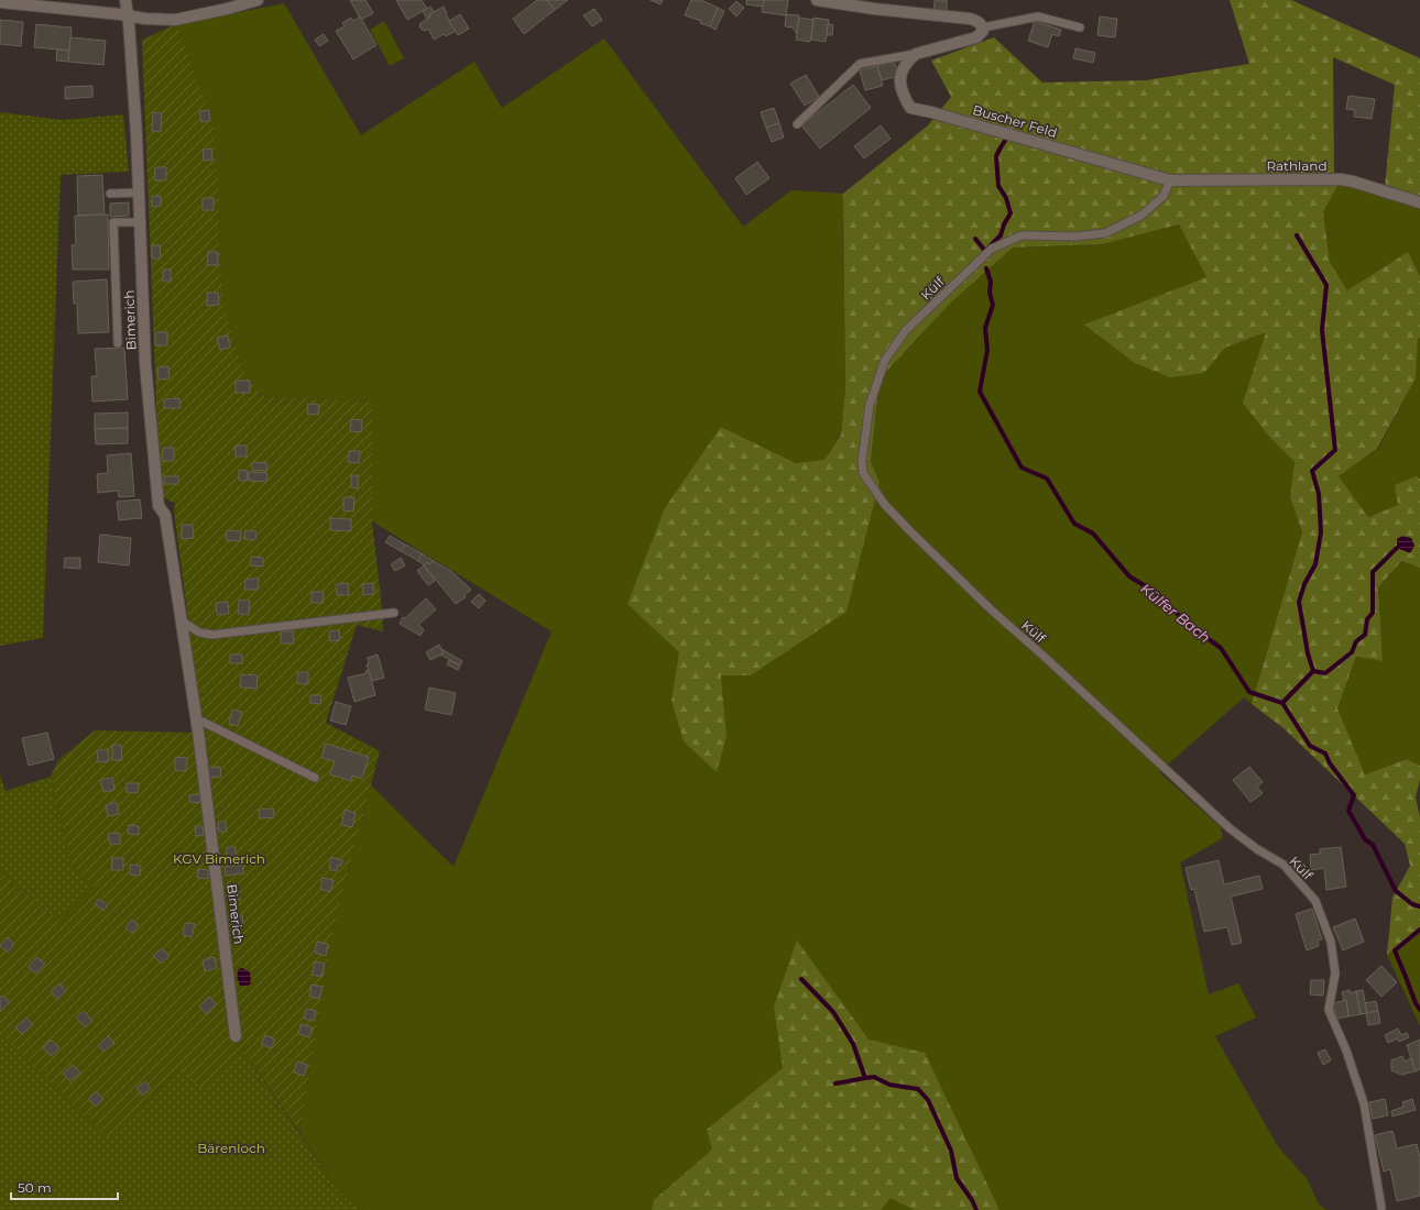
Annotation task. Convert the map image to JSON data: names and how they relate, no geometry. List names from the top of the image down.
{
  "streets": {
    "street": ["Buscher Feld", "Rathland", "Bimerich"],
    "lane": ["Külf"]
  },
  "crossings": [
    ["Buscher Feld", "Rathland"],
    ["Buscher Feld", "Külf"],
    ["Rathland", "Külf"]
  ],
  "water": ["Külfer Bach"],
  "parks": ["KGV Bimerich", "Bärenloch"],
  "scale_bar": "50 m"
}
